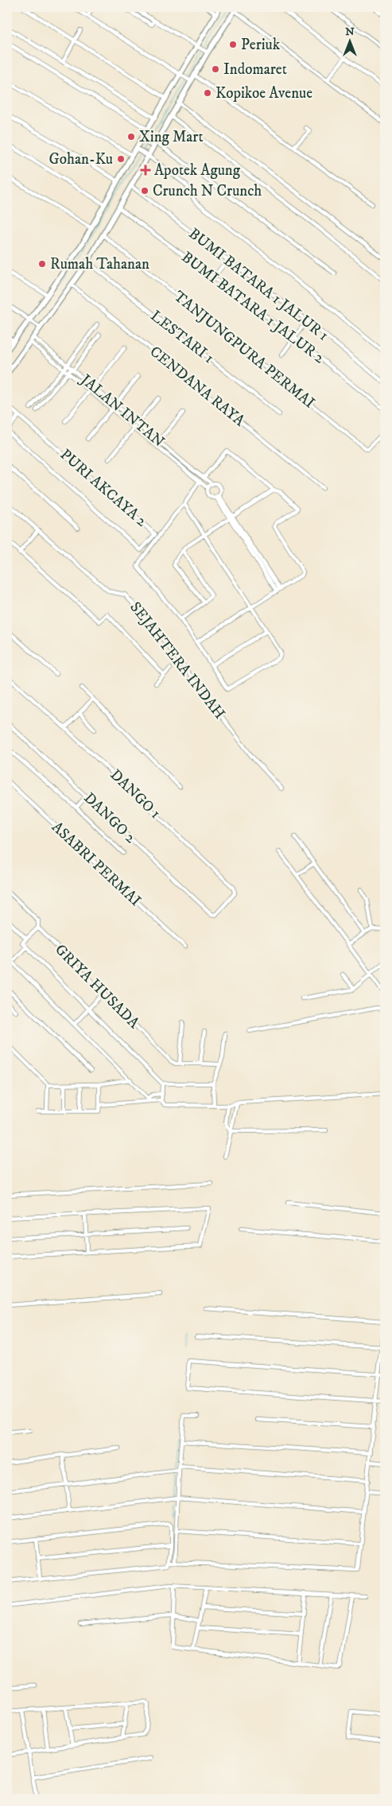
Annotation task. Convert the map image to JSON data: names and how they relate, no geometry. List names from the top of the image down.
{
  "streets": {
    "street": [
      "BUMI BATARA 1 JALUR 1",
      "BUMI BATARA 1 JALUR 2",
      "LESTARI 1",
      "TANJUNGPURA PERMAI",
      "CENDANA RAYA",
      "JALAN INTAN",
      "PURI AKCAYA 2",
      "SEJAHTERA INDAH",
      "DANGO 1",
      "DANGO 2",
      "ASABRI PERMAI",
      "GRIYA HUSADA"
    ]
  },
  "crossings": [
    ["DANGO 1", "DANGO 2"]
  ],
  "places": {
    "other": [
      "Periuk",
      "Indomaret",
      "Kopikoe Avenue",
      "Xing Mart",
      "Gohan-Ku",
      "Crunch N Crunch",
      "Rumah Tahanan"
    ],
    "health": ["Apotek Agung"]
  },
  "north": "top"
}
